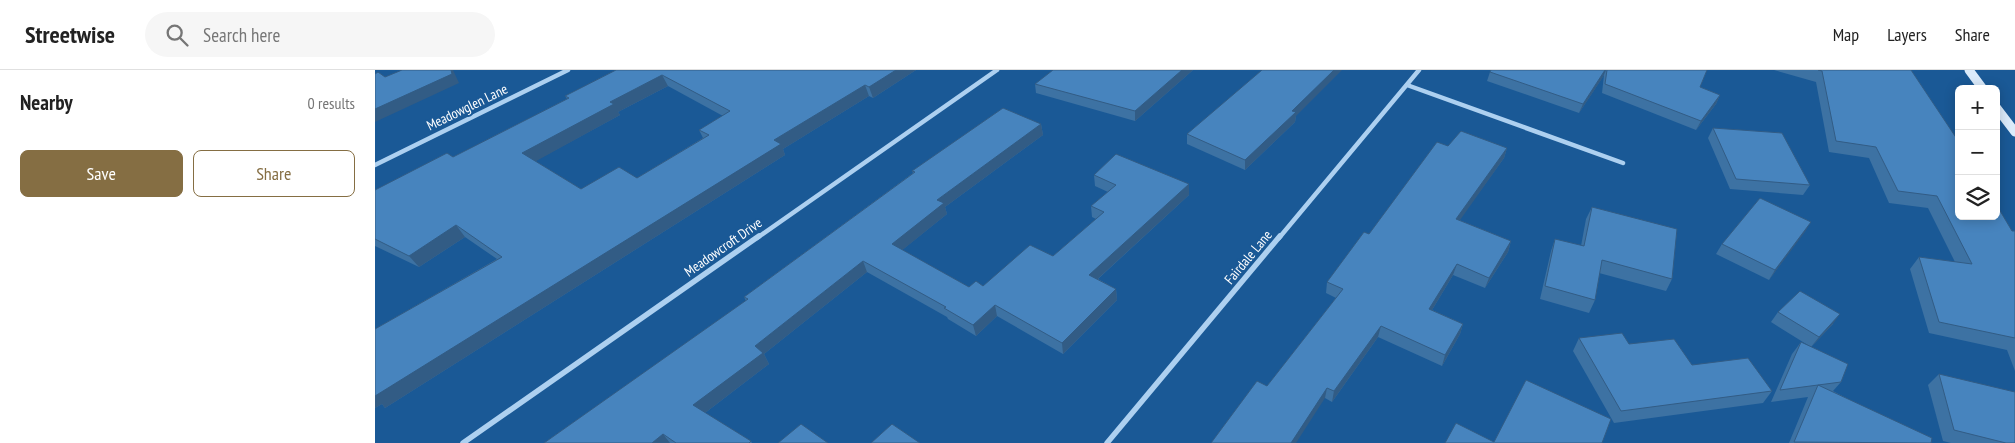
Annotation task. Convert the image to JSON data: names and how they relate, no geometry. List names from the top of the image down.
{
  "streets": {
    "street": ["Meadowglen Lane", "Meadowcroft Drive", "Fairdale Lane"]
  },
  "page": {
    "header": "Streetwise",
    "search": "Search here",
    "nav": ["Map", "Layers", "Share"],
    "heading": ["Nearby", "0 results"],
    "map_buttons": ["+", "−"],
    "buttons": ["Save", "Share"]
  }
}
